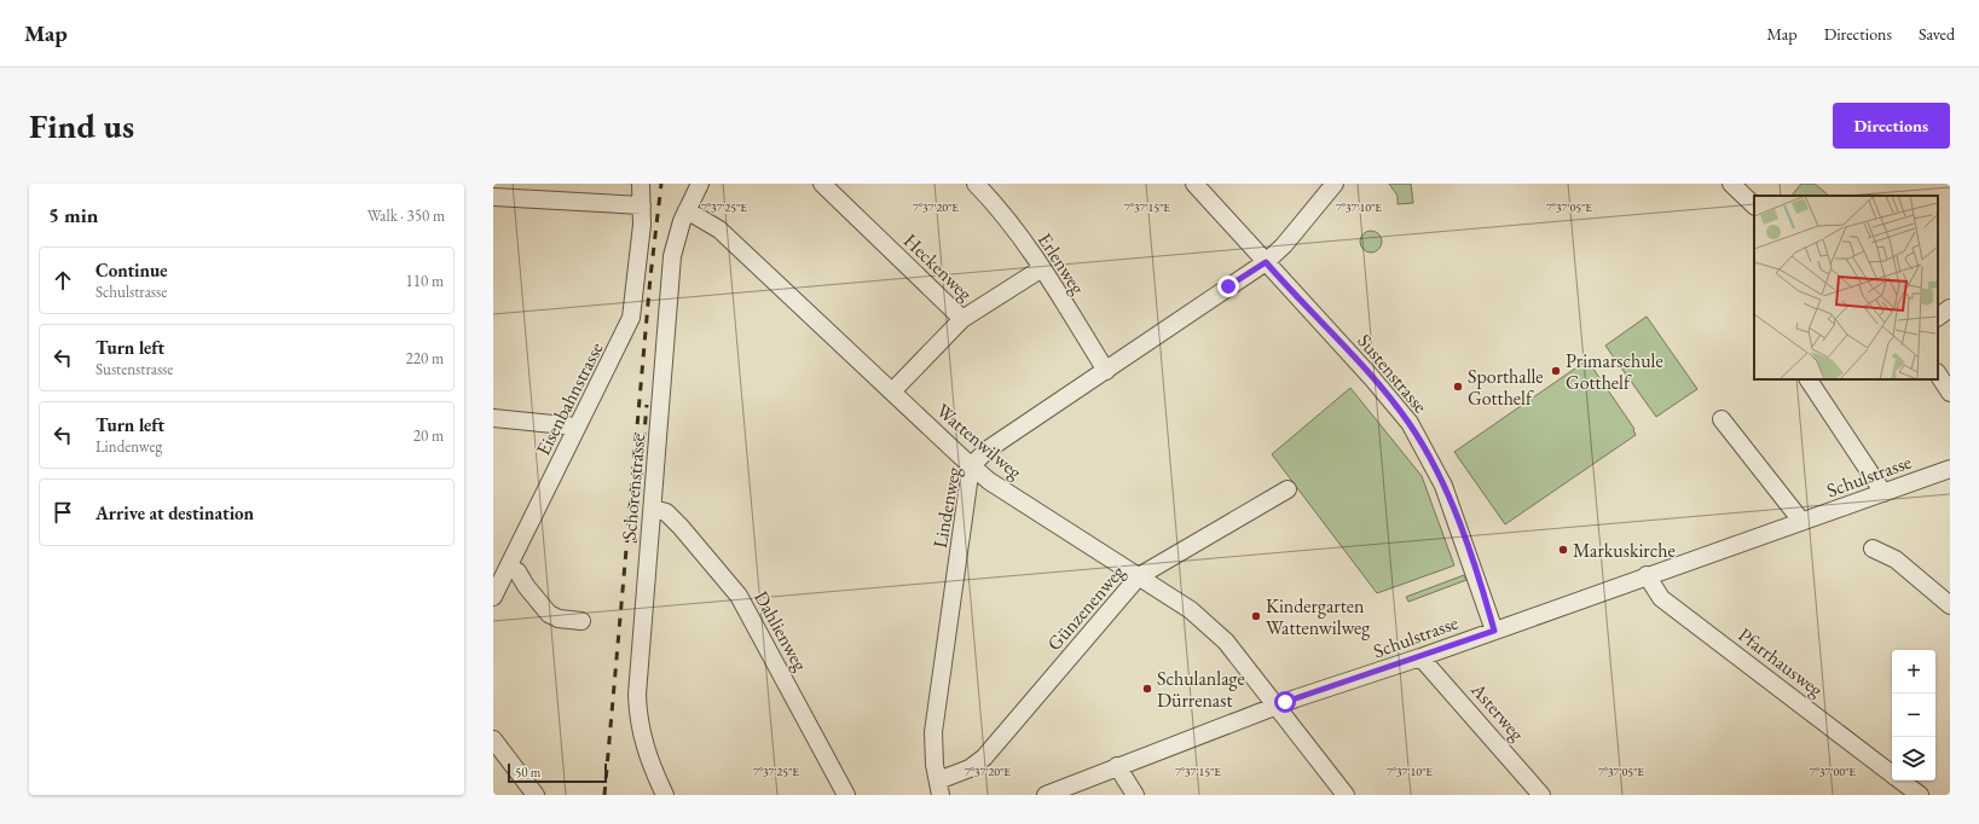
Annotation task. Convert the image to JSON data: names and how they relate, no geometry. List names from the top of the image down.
{
  "streets": {
    "street": [
      "Erlenweg",
      "Heckenweg",
      "Sustenstrasse",
      "Eisenbahnstrasse",
      "Wattenwilweg",
      "Schulstrasse",
      "Schorenstrasse",
      "Lindenweg",
      "Günzenenweg",
      "Dahlienweg",
      "Pfarrhausweg",
      "Asterweg"
    ]
  },
  "crossings": [
    ["Erlenweg", "Heckenweg"],
    ["Erlenweg", "Lindenweg"],
    ["Heckenweg", "Wattenwilweg"],
    ["Sustenstrasse", "Schulstrasse"],
    ["Sustenstrasse", "Lindenweg"],
    ["Wattenwilweg", "Schulstrasse"],
    ["Wattenwilweg", "Schorenstrasse"],
    ["Wattenwilweg", "Lindenweg"],
    ["Wattenwilweg", "Günzenenweg"],
    ["Schulstrasse", "Pfarrhausweg"],
    ["Schulstrasse", "Asterweg"],
    ["Schorenstrasse", "Dahlienweg"],
    ["Lindenweg", "Günzenenweg"]
  ],
  "places": [
    "Primarschule Gotthelf",
    "Sporthalle Gotthelf",
    "Markuskirche",
    "Kindergarten Wattenwilweg",
    "Schulanlage Dürrenast"
  ],
  "scale_bar": "50 m",
  "page": {
    "header": "Map",
    "nav": ["Map", "Directions", "Saved"],
    "buttons": "Directions",
    "title": "Find us",
    "heading": ["5 min", "Walk · 350 m"],
    "list": [
      ["Continue", "Schulstrasse", "110 m"],
      ["Turn left", "Sustenstrasse", "220 m"],
      ["Turn left", "Lindenweg", "20 m"],
      "Arrive at destination"
    ],
    "map_buttons": ["+", "−"],
    "scale": "50 m"
  },
  "coordinates": [
    "7°37'25\"E",
    "7°37'20\"E",
    "7°37'15\"E",
    "7°37'10\"E",
    "7°37'05\"E",
    "7°37'00\"E"
  ]
}
